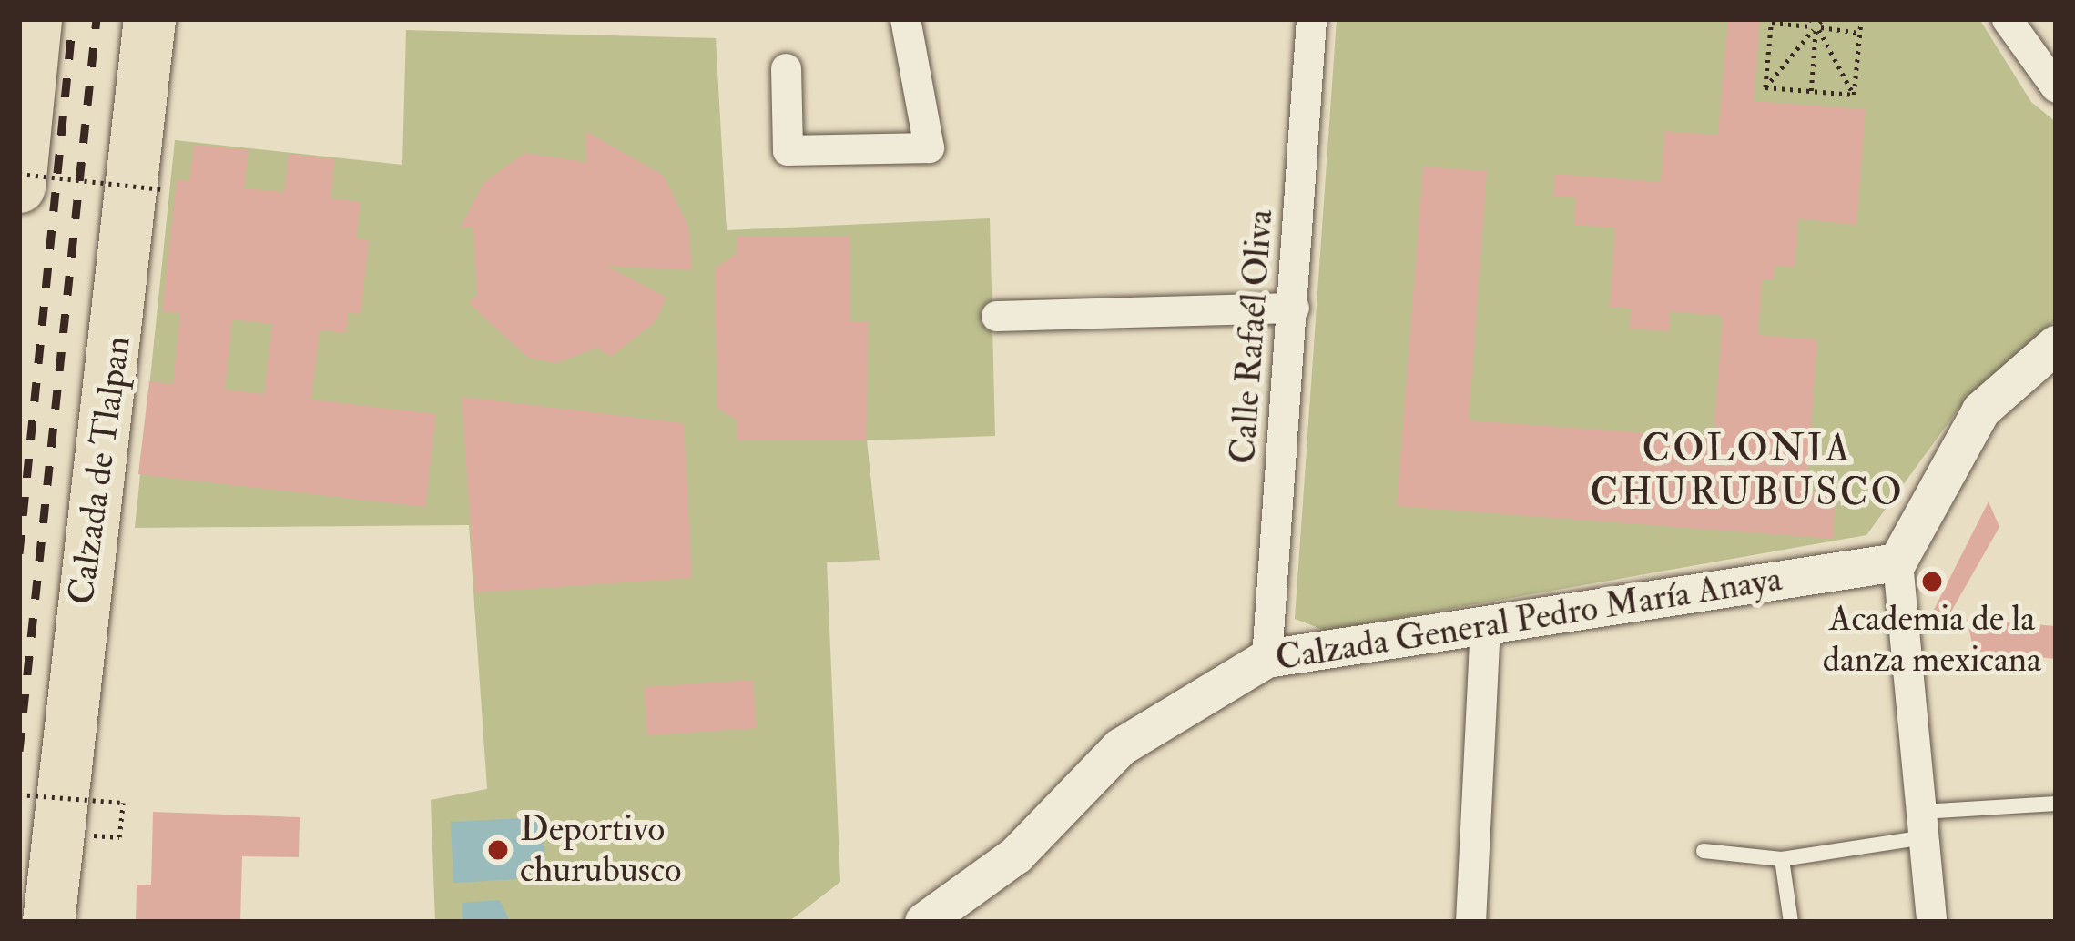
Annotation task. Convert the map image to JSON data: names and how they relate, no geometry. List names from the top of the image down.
{
  "streets": {
    "highway": ["Calzada de Tlalpan"],
    "street": ["Calle Rafaél Oliva", "Calzada General Pedro María Anaya"]
  },
  "crossings": [
    ["Calle Rafaél Oliva", "Calzada General Pedro María Anaya"]
  ],
  "districts": ["COLONIA CHURUBUSCO"],
  "places": ["Academia de la danza mexicana", "Deportivo churubusco"]
}
